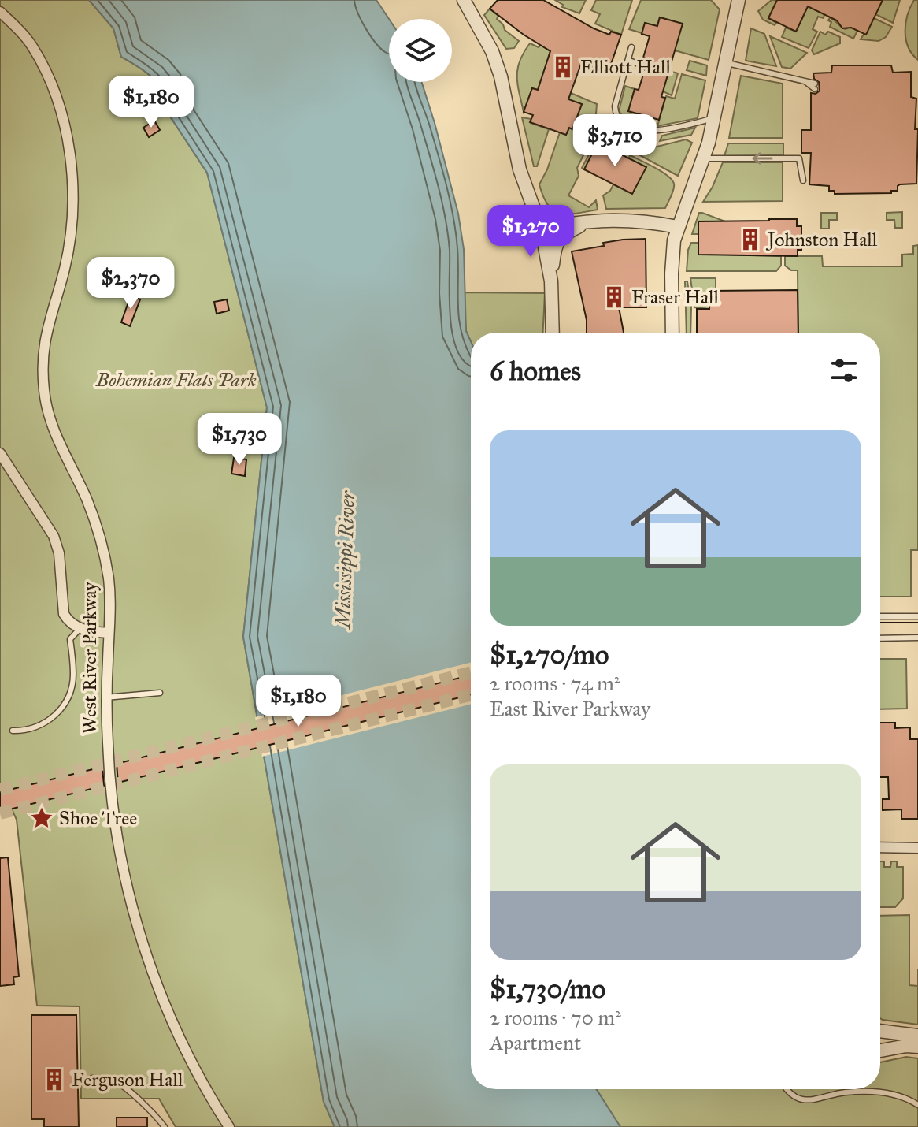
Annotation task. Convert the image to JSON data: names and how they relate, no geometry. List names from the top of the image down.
{
  "streets": {
    "street": ["West River Parkway"]
  },
  "water": ["Mississippi River"],
  "parks": ["Bohemian Flats Park"],
  "places": {
    "building": [
      "Elliott Hall",
      "Johnston Hall",
      "Fraser Hall",
      "Ferguson Hall"
    ],
    "place": ["Shoe Tree"]
  },
  "page": {
    "price": [
      "$1,180",
      "$3,710",
      "$1,270",
      "$2,370",
      "$1,730",
      "$1,180"
    ],
    "heading": "6 homes",
    "list": [
      {
        "name": "$1,270/mo",
        "note": "2 rooms · 74 m² · East River Parkway"
      },
      {
        "name": "$1,730/mo",
        "note": "2 rooms · 70 m² · Apartment"
      }
    ]
  }
}
